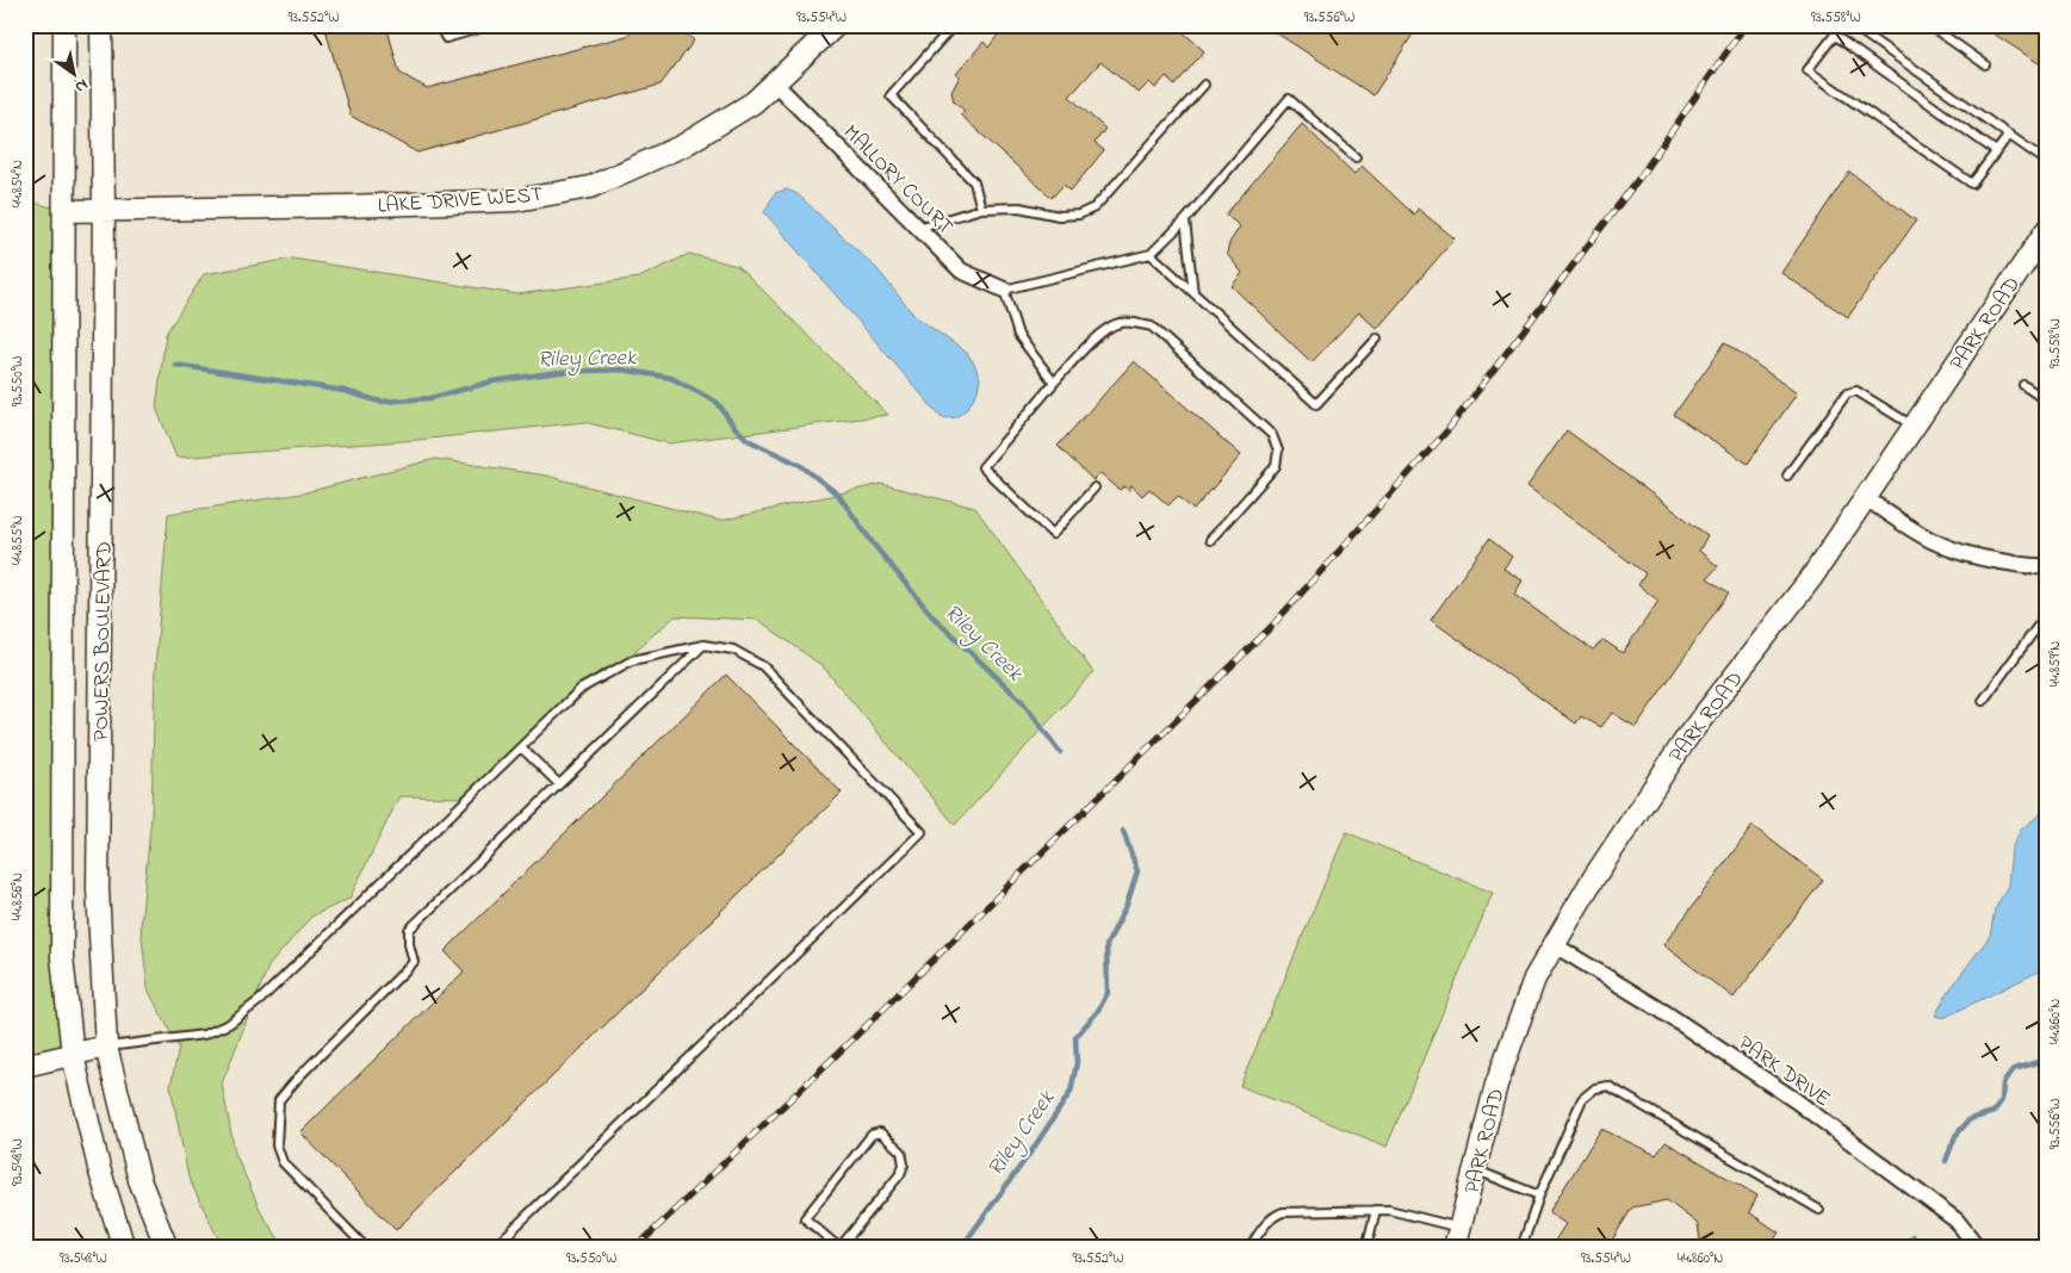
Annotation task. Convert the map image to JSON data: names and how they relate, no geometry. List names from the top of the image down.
{
  "streets": {
    "main road": ["LAKE DRIVE WEST", "PARK ROAD", "POWERS BOULEVARD"],
    "street": ["MALLORY COURT", "PARK DRIVE"]
  },
  "crossings": [
    ["MALLORY COURT", "LAKE DRIVE WEST"],
    ["LAKE DRIVE WEST", "POWERS BOULEVARD"],
    ["PARK ROAD", "PARK DRIVE"]
  ],
  "water": ["Riley Creek"],
  "north": "bottom right",
  "coordinates": [
    "93.552°W",
    "93.554°W",
    "93.556°W",
    "93.558°W",
    "44.854°N",
    "93.550°W",
    "44.855°N",
    "44.859°N",
    "44.856°N",
    "44.860°N",
    "93.548°W"
  ]
}
